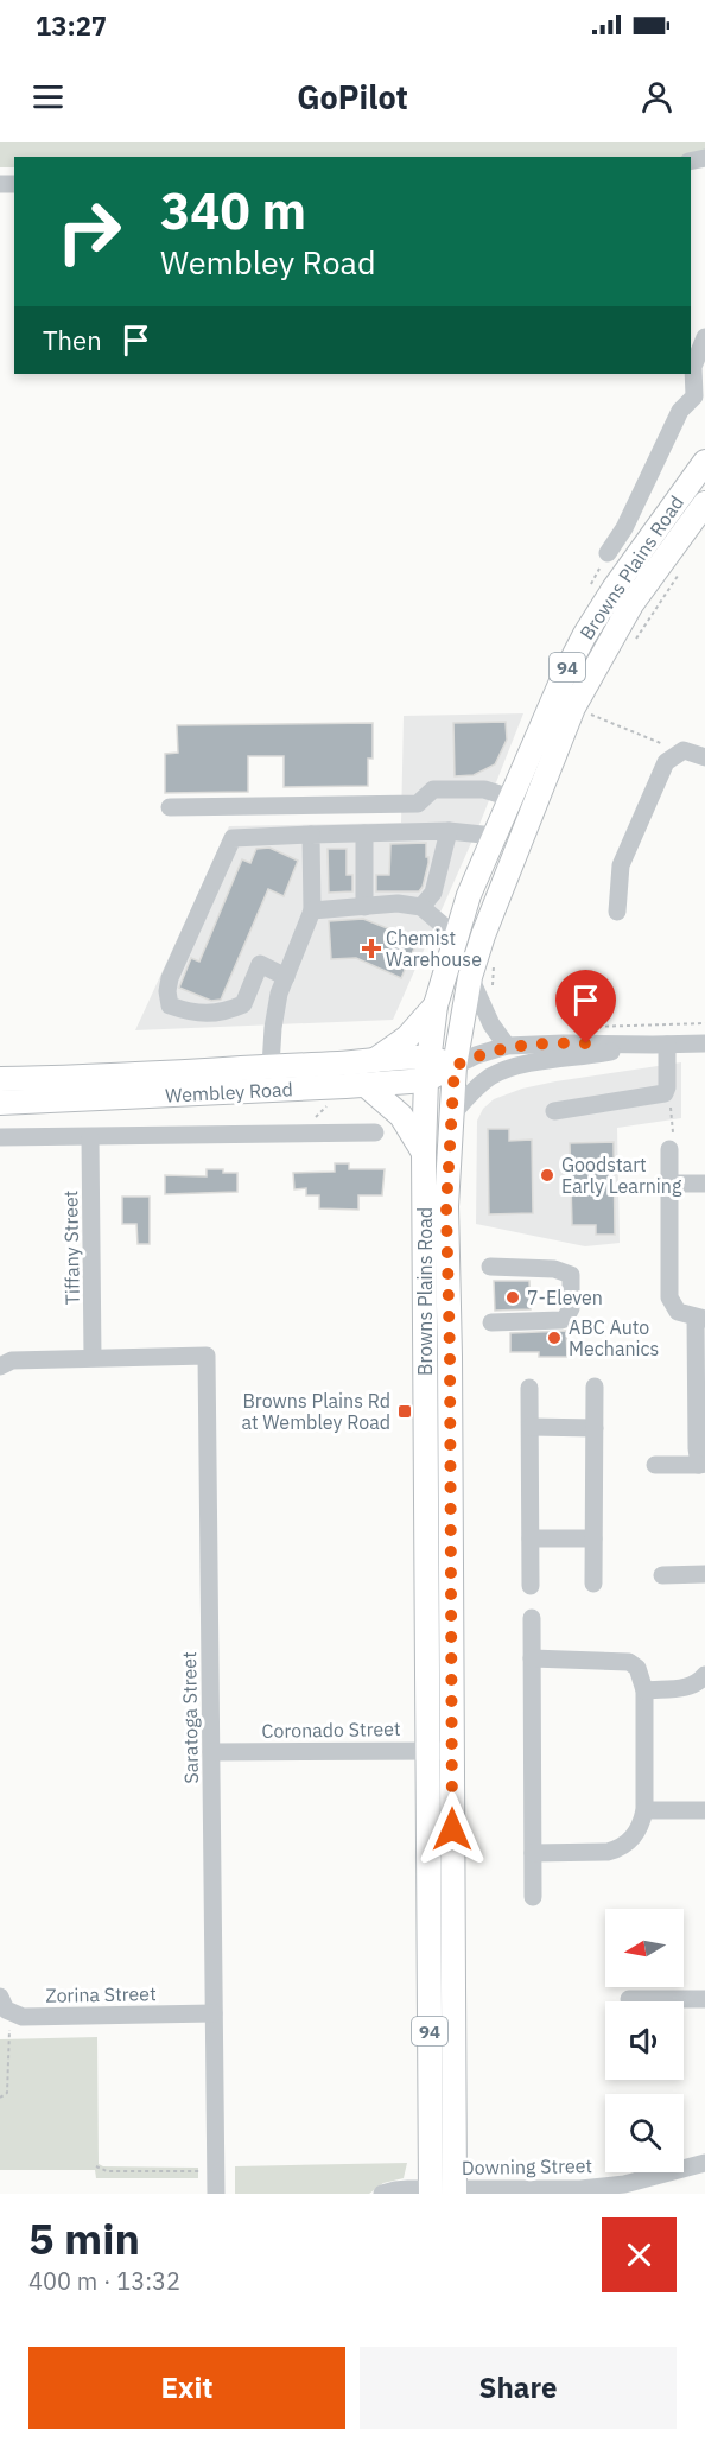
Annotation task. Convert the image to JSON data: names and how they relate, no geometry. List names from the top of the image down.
{
  "streets": {
    "main road": ["Browns Plains Road", "94", "Wembley Road"],
    "street": [
      "Tiffany Street",
      "Saratoga Street",
      "Coronado Street",
      "Zorina Street",
      "Downing Street"
    ]
  },
  "crossings": [
    ["Browns Plains Road", "Wembley Road"],
    ["Browns Plains Road", "Coronado Street"],
    ["Browns Plains Road", "Downing Street"],
    ["Tiffany Street", "Saratoga Street"],
    ["Saratoga Street", "Coronado Street"],
    ["Saratoga Street", "Zorina Street"]
  ],
  "places": {
    "health": ["Chemist Warehouse"],
    "other": ["Goodstart Early Learning", "7-Eleven", "ABC Auto Mechanics"],
    "transit": ["Browns Plains Rd at Wembley Road"]
  },
  "north": "left",
  "page": {
    "status": "13:27",
    "header": "GoPilot",
    "turn": ["340 m", "Wembley Road"],
    "then": "Then",
    "heading": ["5 min", "400 m · 13:32"],
    "buttons": ["Exit", "Share"]
  }
}
